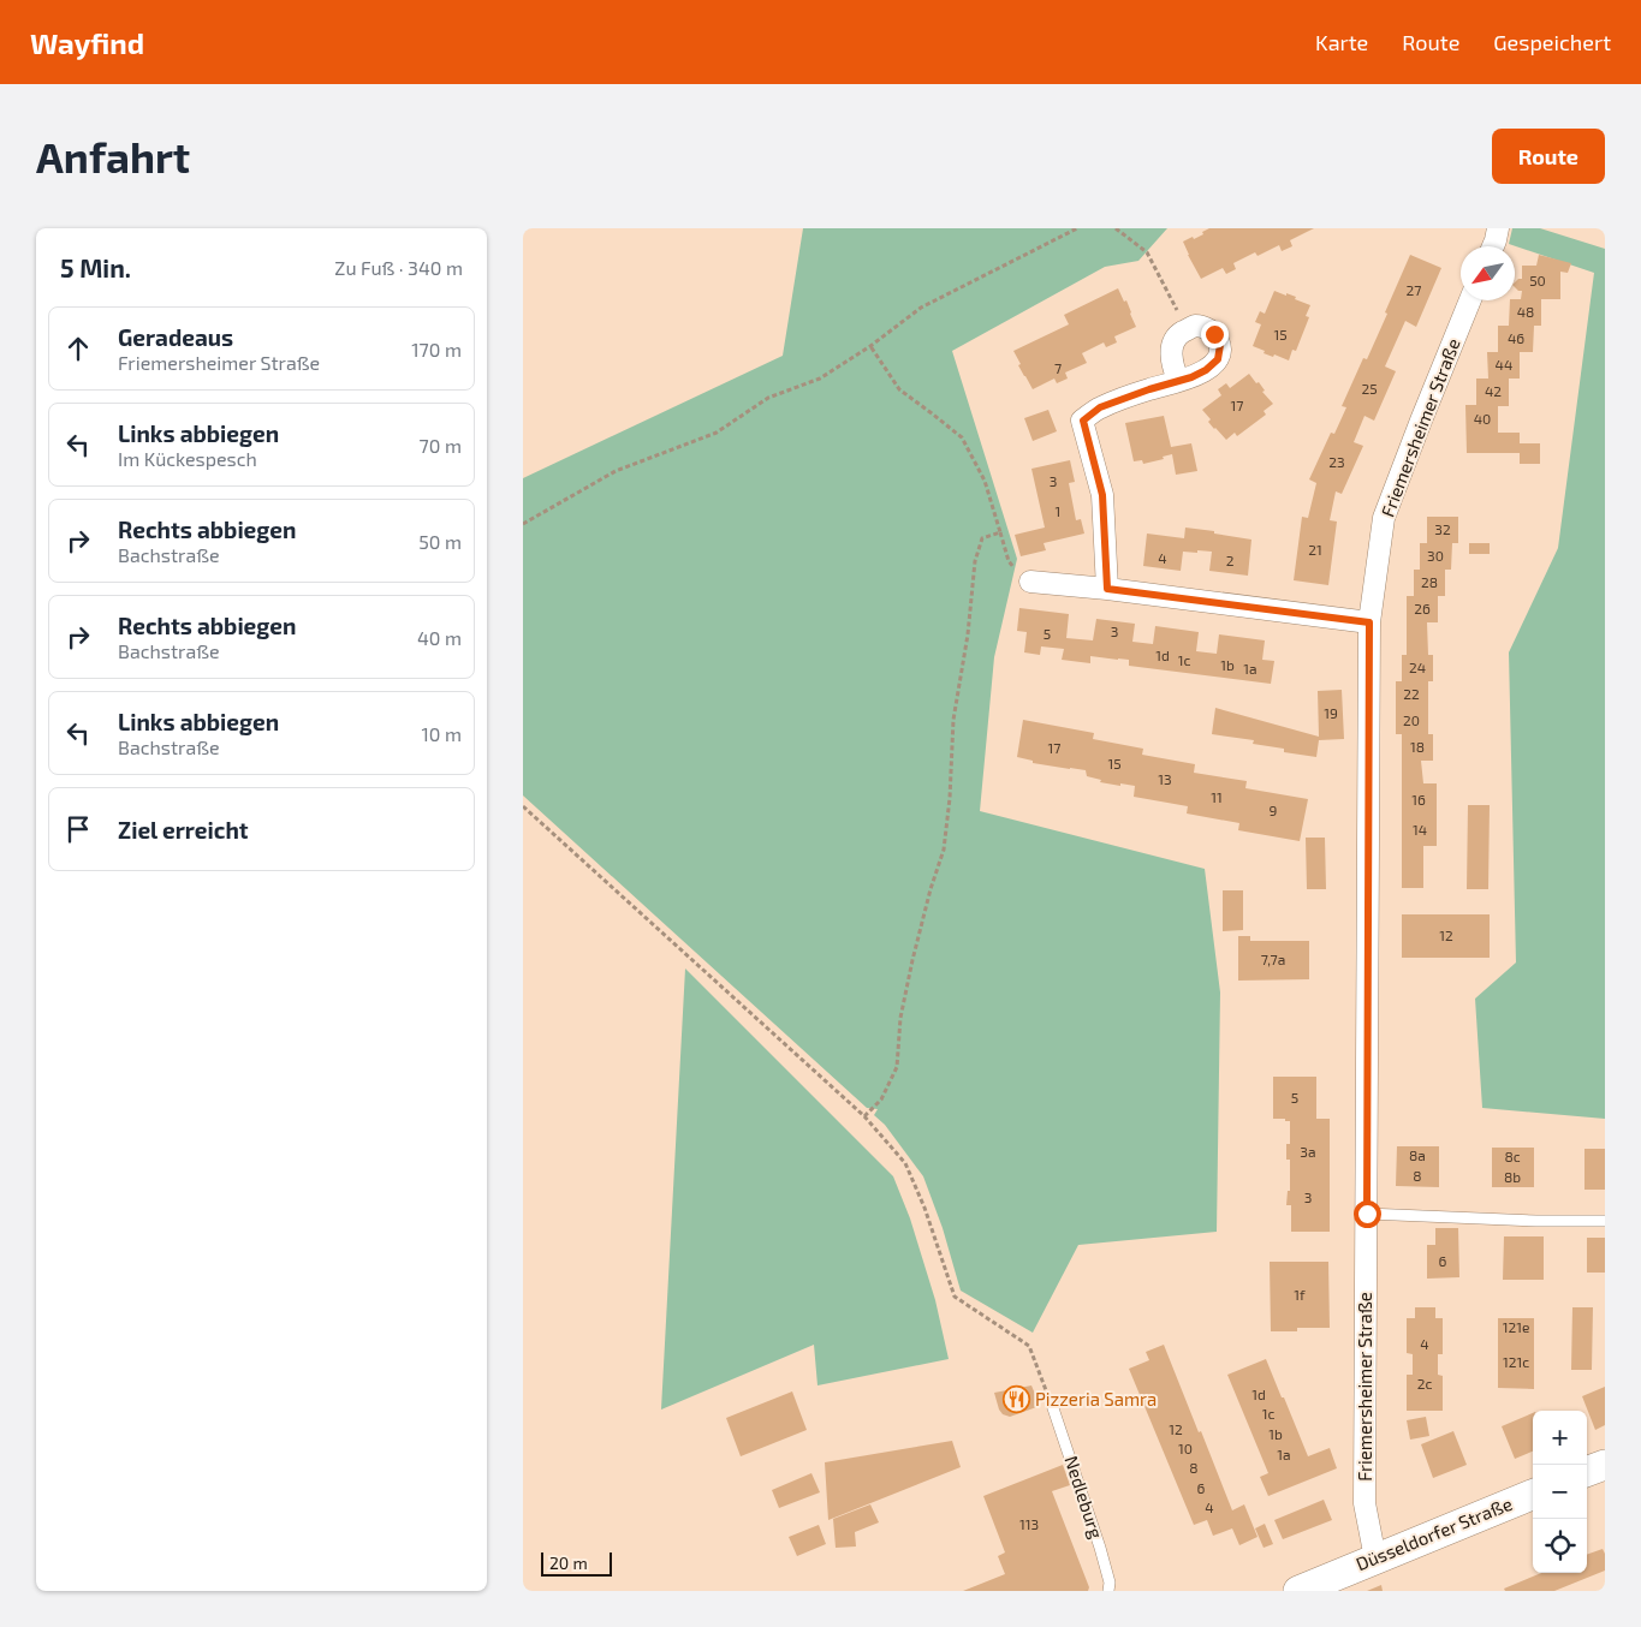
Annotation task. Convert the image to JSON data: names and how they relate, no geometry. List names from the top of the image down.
{
  "streets": {
    "main road": ["Düsseldorfer Straße"],
    "street": ["Friemersheimer Straße"],
    "lane": ["Nedleburg"]
  },
  "crossings": [
    ["Friemersheimer Straße", "Düsseldorfer Straße"]
  ],
  "places": {
    "restaurant": ["Pizzeria Samra"]
  },
  "house_numbers": [
    "50",
    "27",
    "48",
    "15",
    "46",
    "44",
    "7",
    "25",
    "42",
    "17",
    "40",
    "23",
    "3",
    "1",
    "32",
    "21",
    "30",
    "4",
    "2",
    "28",
    "26",
    "3",
    "5",
    "1d",
    "1c",
    "1b",
    "24",
    "1a",
    "22",
    "19",
    "20",
    "18",
    "17",
    "15",
    "13",
    "11",
    "16",
    "9",
    "14",
    "12",
    "7,7a",
    "5",
    "3a",
    "8a",
    "8c",
    "8",
    "8b",
    "3",
    "6",
    "1f",
    "121e",
    "4",
    "121c",
    "2c",
    "1d",
    "1c",
    "12",
    "1b",
    "10",
    "1a",
    "8",
    "6",
    "4",
    "113"
  ],
  "scale_bar": "20 m",
  "north": "bottom left",
  "page": {
    "header": "Wayfind",
    "nav": ["Karte", "Route", "Gespeichert"],
    "buttons": "Route",
    "title": "Anfahrt",
    "heading": ["5 Min.", "Zu Fuß · 340 m"],
    "list": [
      ["Geradeaus", "Friemersheimer Straße", "170 m"],
      ["Links abbiegen", "Im Kückespesch", "70 m"],
      ["Rechts abbiegen", "Bachstraße", "50 m"],
      ["Rechts abbiegen", "Bachstraße", "40 m"],
      ["Links abbiegen", "Bachstraße", "10 m"],
      "Ziel erreicht"
    ],
    "map_buttons": ["+", "−"],
    "scale": "20 m"
  }
}
